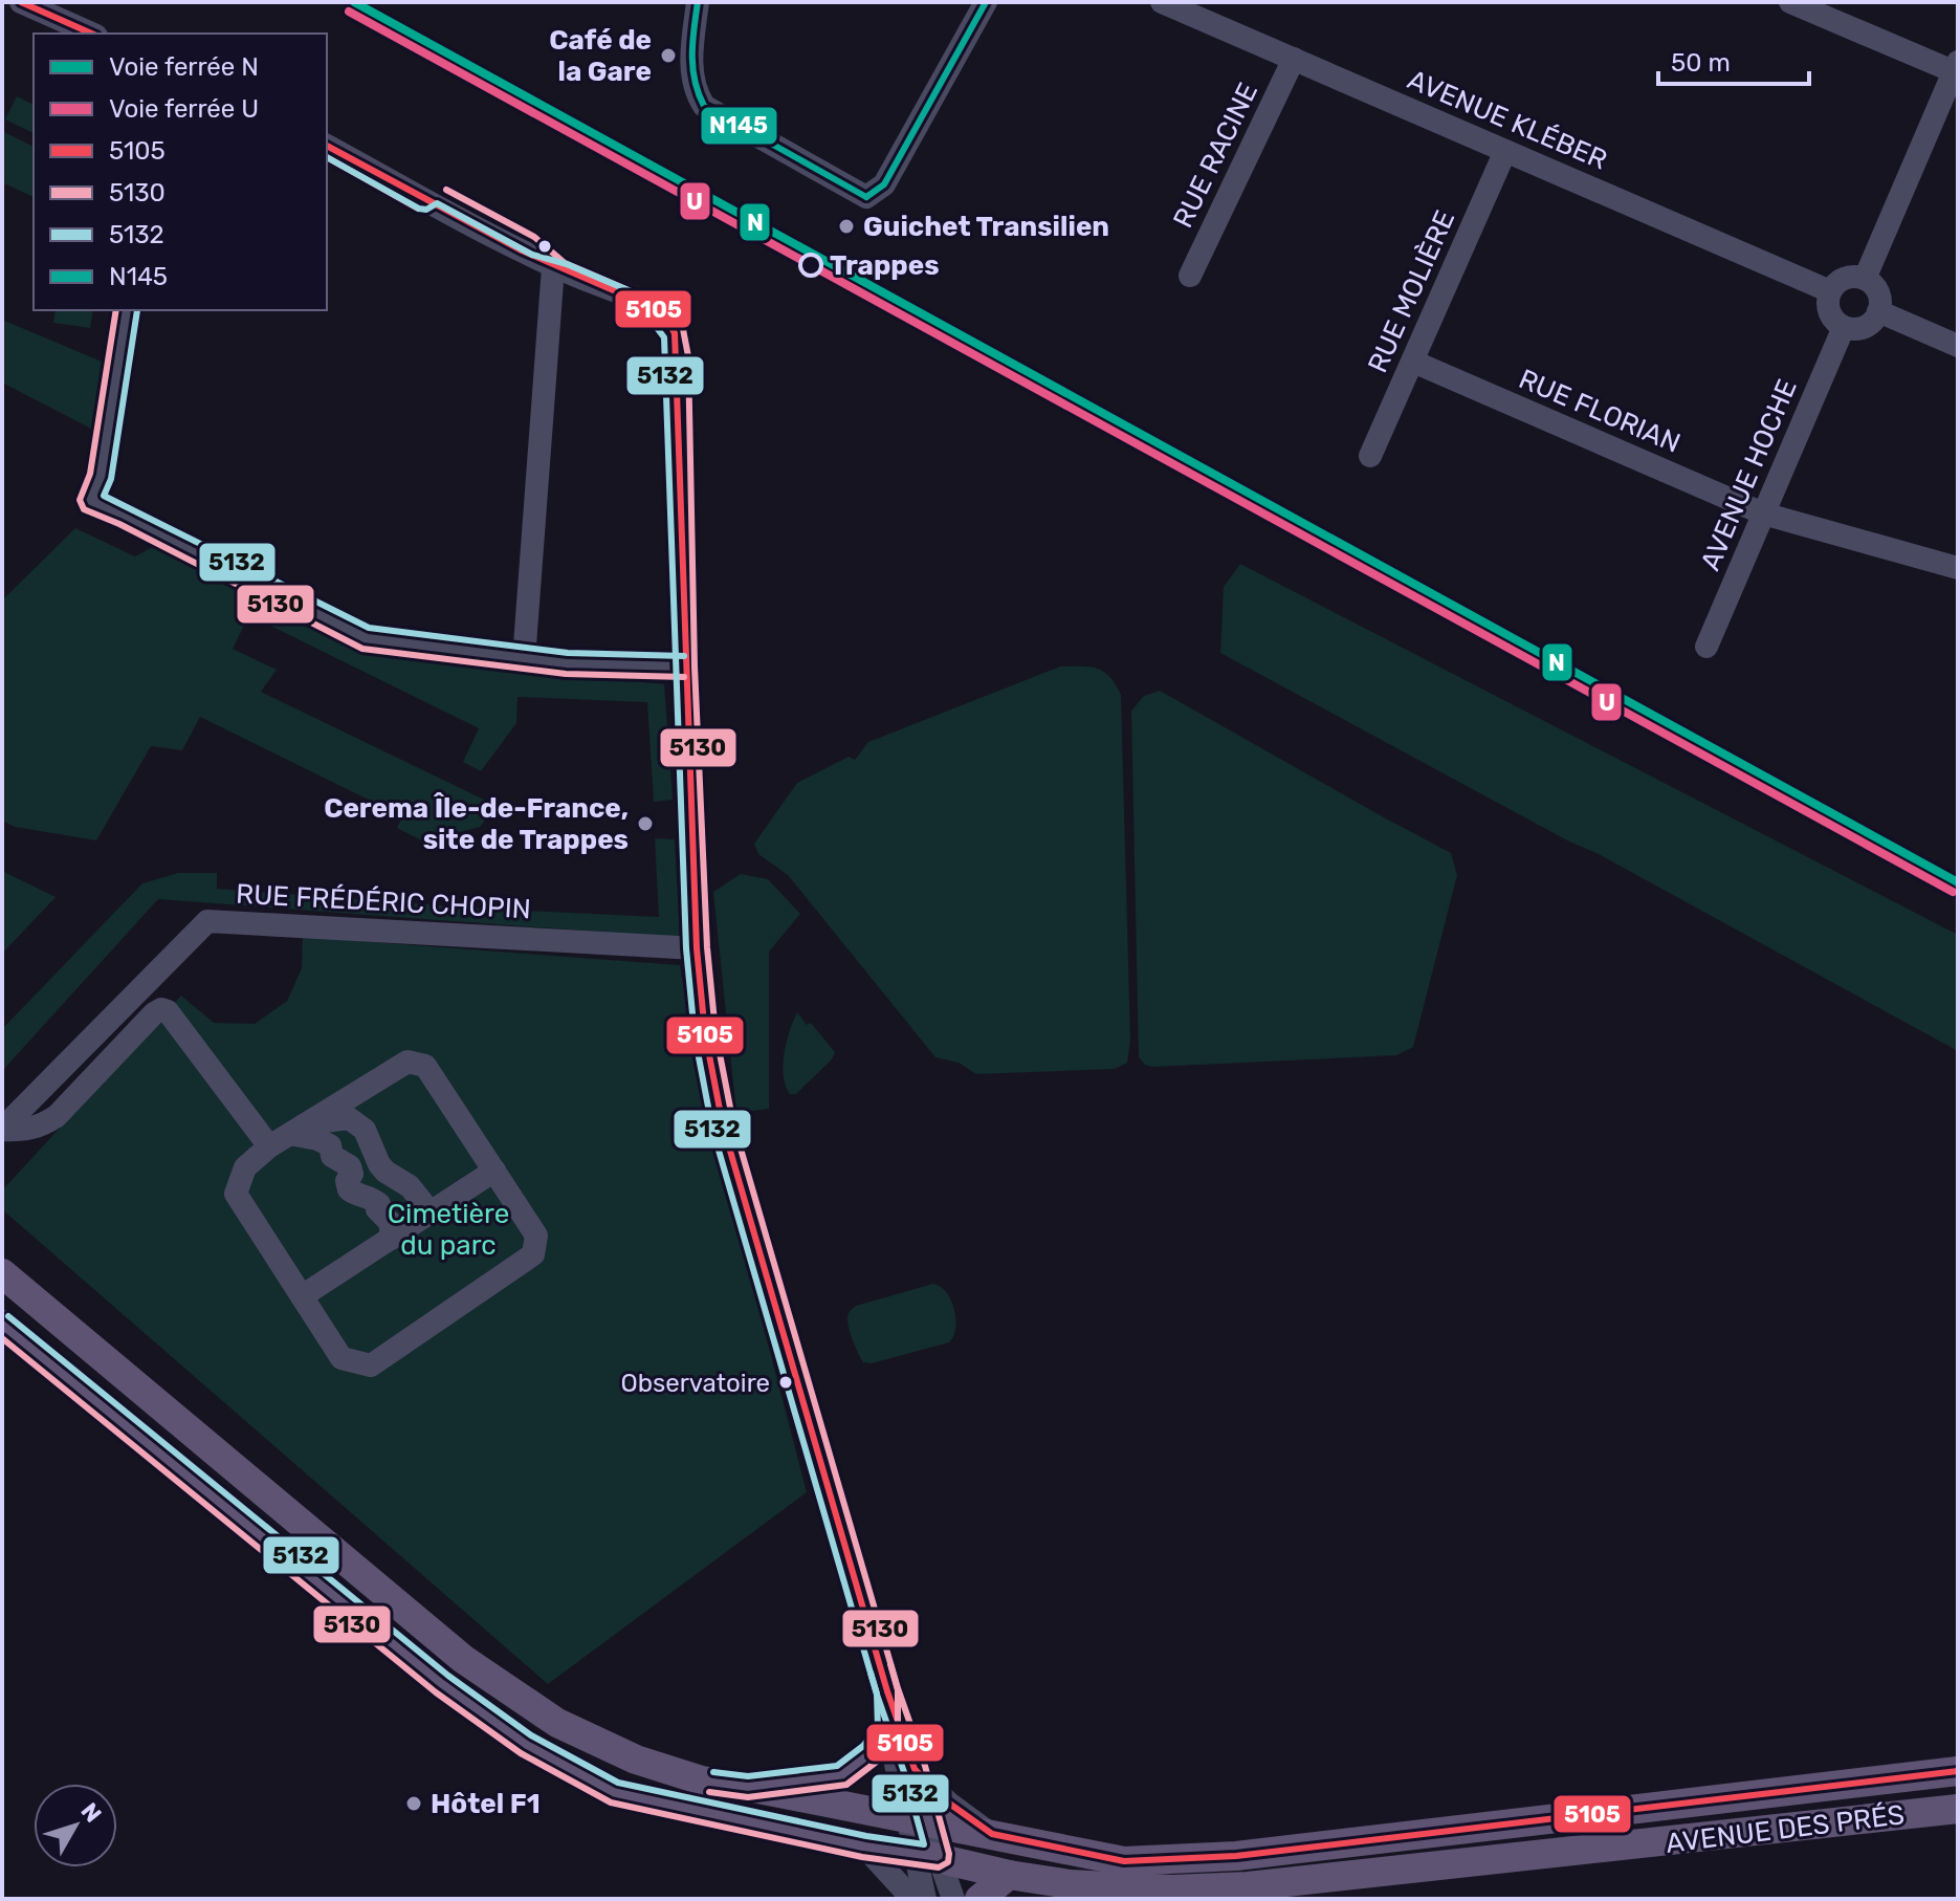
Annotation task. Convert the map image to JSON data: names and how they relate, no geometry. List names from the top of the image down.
{
  "streets": {
    "main road": ["AVENUE DES PRÉS"],
    "street": [
      "AVENUE KLÉBER",
      "RUE RACINE",
      "RUE MOLIÈRE",
      "RUE FLORIAN",
      "AVENUE HOCHE",
      "RUE FRÉDÉRIC CHOPIN"
    ]
  },
  "crossings": [
    ["AVENUE KLÉBER", "RUE RACINE"],
    ["AVENUE KLÉBER", "RUE MOLIÈRE"],
    ["AVENUE KLÉBER", "AVENUE HOCHE"],
    ["RUE MOLIÈRE", "RUE FLORIAN"],
    ["RUE FLORIAN", "AVENUE HOCHE"]
  ],
  "parks": ["Cimetière du parc"],
  "places": [
    "Café de la Gare",
    "Guichet Transilien",
    "Trappes",
    "Cerema Île-de-France, site de Trappes",
    "Observatoire",
    "Hôtel F1"
  ],
  "lines": [
    "rail line N",
    "transit line 5105",
    "transit line N145",
    "rail line U",
    "transit line 5132",
    "transit line 5130"
  ],
  "legend": [
    "Voie ferrée N",
    "Voie ferrée U",
    "5105",
    "5130",
    "5132",
    "N145"
  ],
  "scale_bar": "50 m",
  "north": "top right"
}
